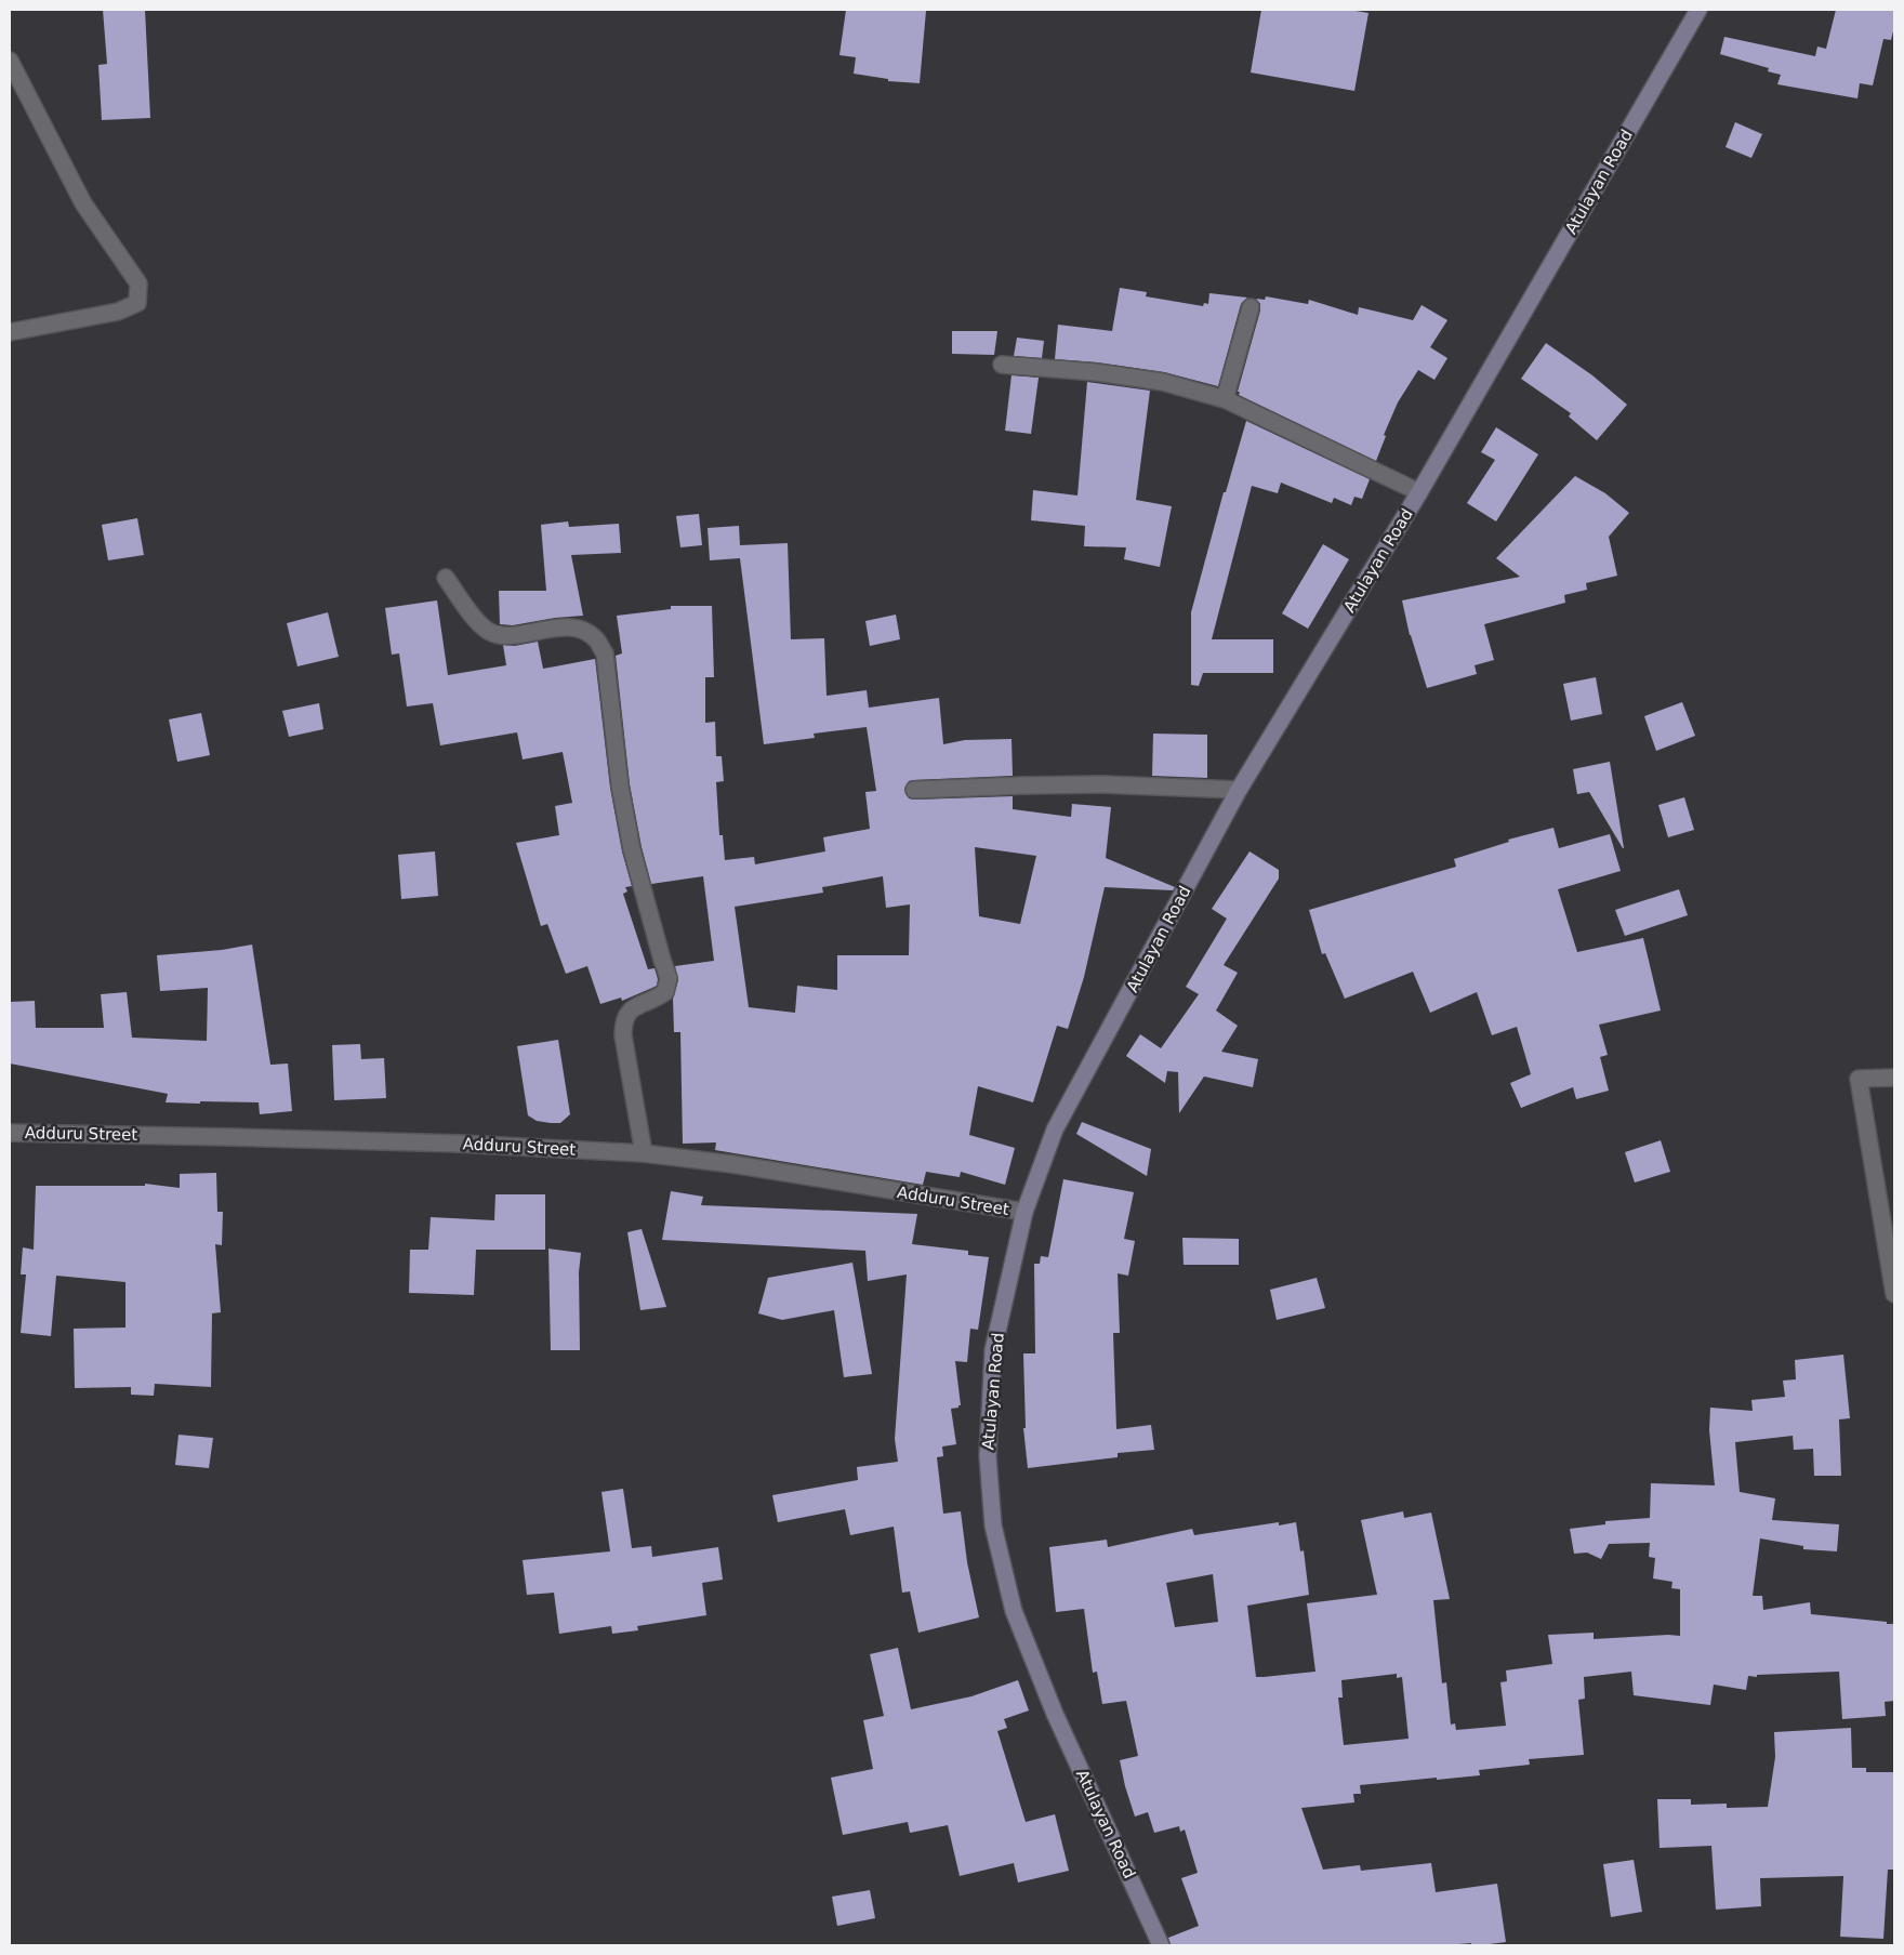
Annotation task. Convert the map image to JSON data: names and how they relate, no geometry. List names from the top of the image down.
{
  "streets": {
    "main road": ["Atulayan Road"],
    "street": ["Adduru Street"]
  },
  "crossings": [
    ["Atulayan Road", "Adduru Street"]
  ]
}
